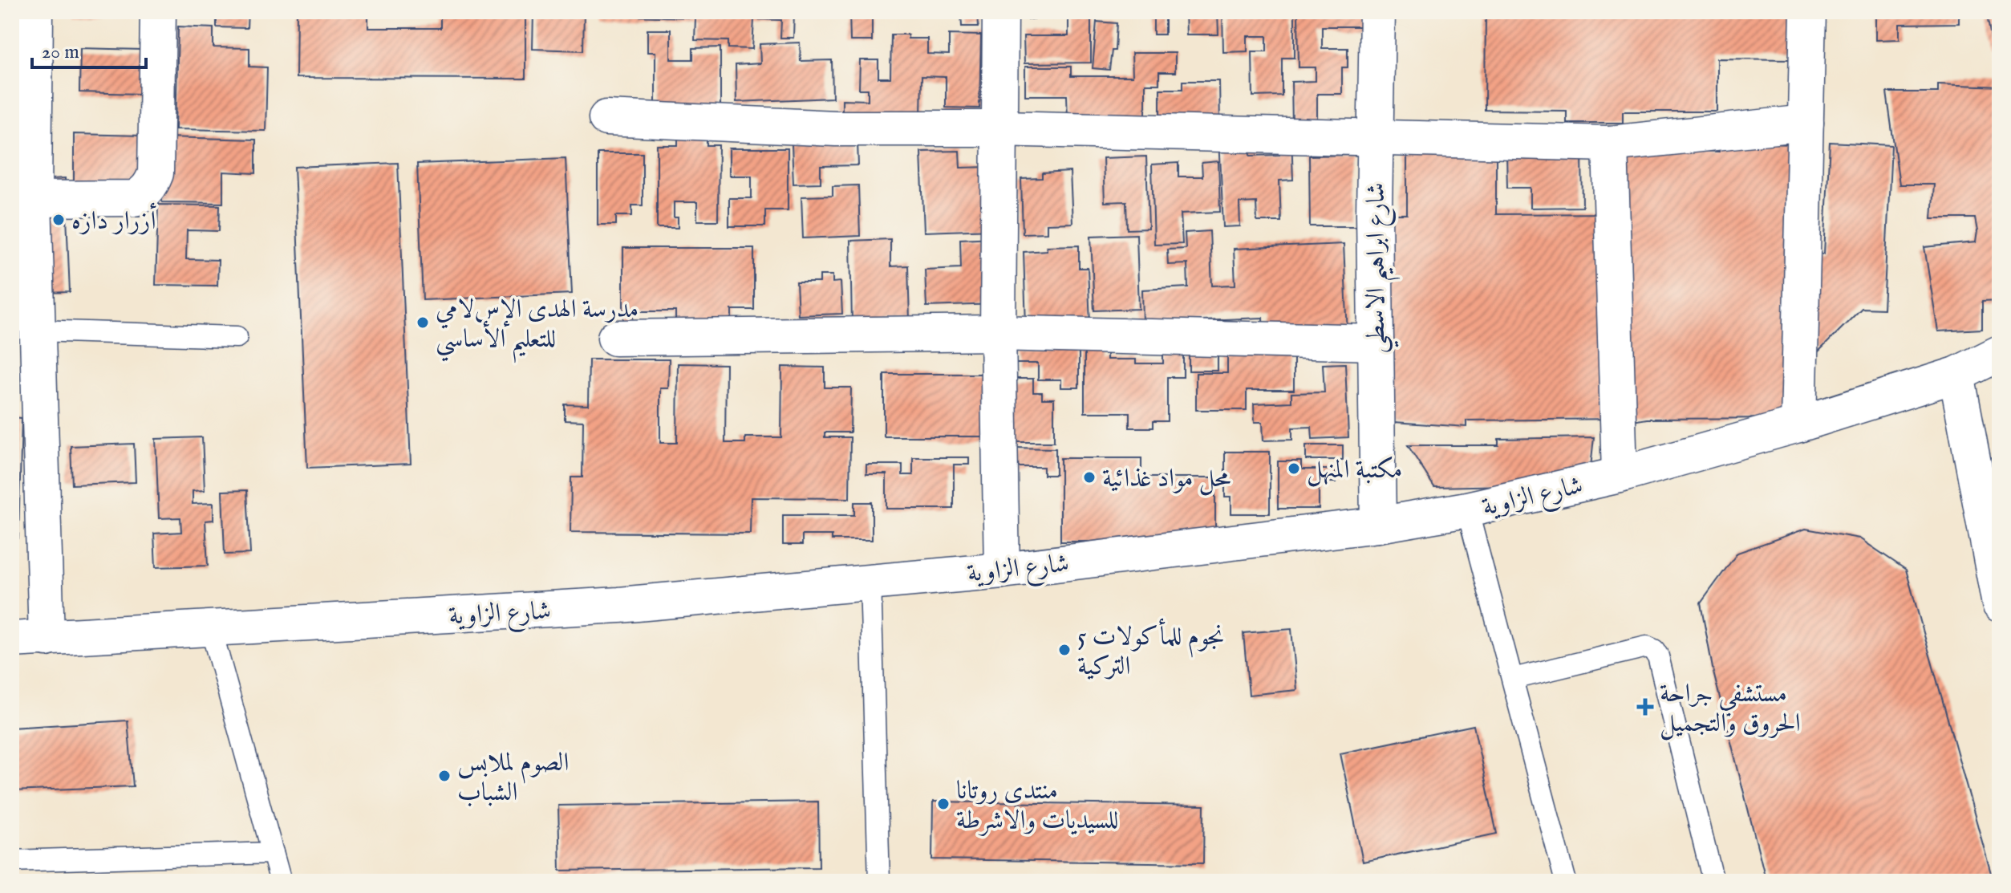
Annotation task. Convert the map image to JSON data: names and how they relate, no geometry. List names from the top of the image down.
{
  "streets": {
    "street": ["شارع ابراهيم الاسطي", "شارع الزاوية"]
  },
  "crossings": [
    ["شارع ابراهيم الاسطي", "شارع الزاوية"]
  ],
  "places": {
    "other": [
      "أزرار دازه",
      "مدرسة الهدى الإسﻻمي للتعليم الأساسي",
      "مكتبة المنهل",
      "محل مواد غذائية",
      "5 نجوم للمأكولات التركية",
      "الصوم لملابس الشباب",
      "منتدى روتانا للسيديات والاشرطة"
    ],
    "health": ["مستشفي جراحة الحروق والتجميل"]
  },
  "scale_bar": "20 m"
}
